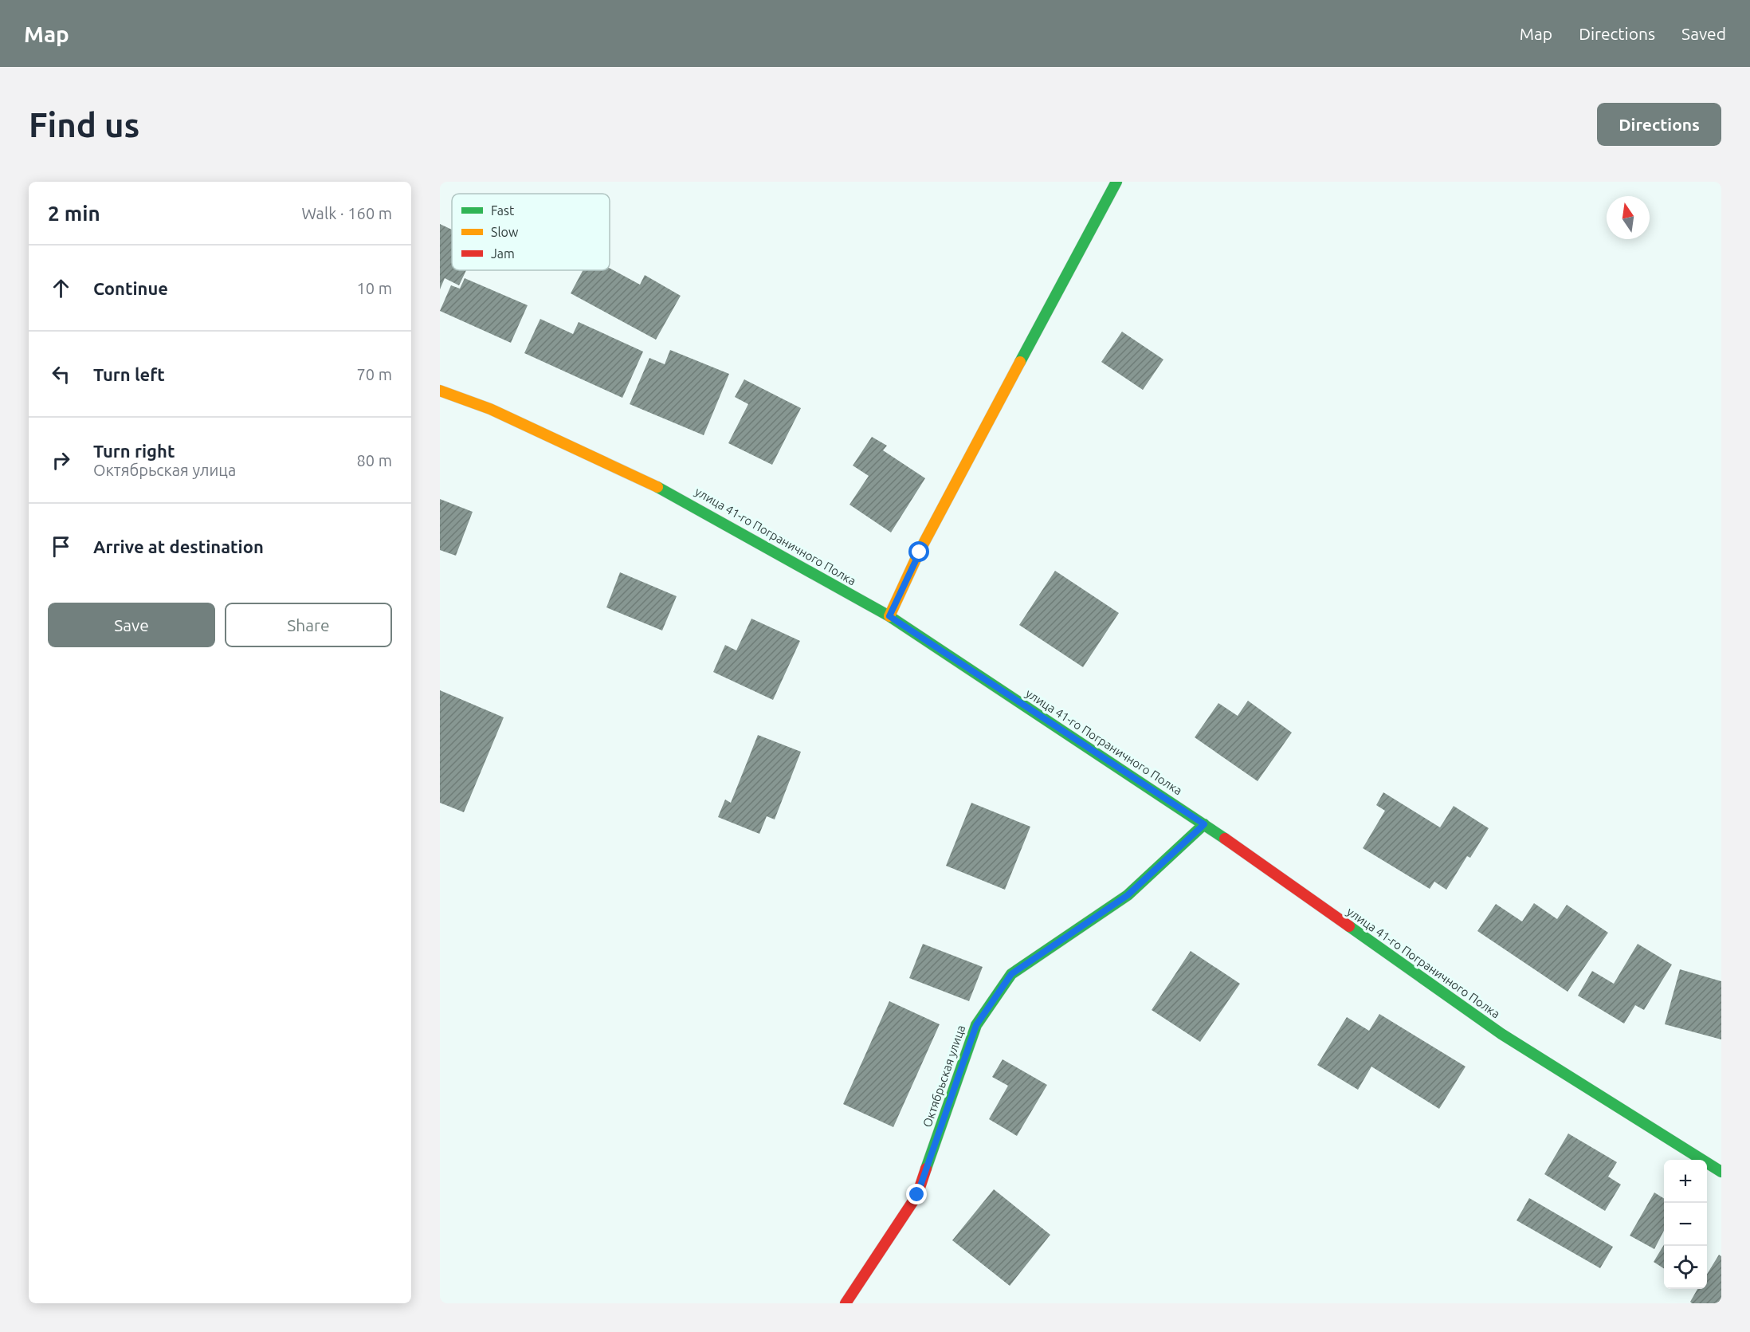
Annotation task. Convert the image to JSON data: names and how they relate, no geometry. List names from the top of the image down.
{
  "streets": {
    "street": ["улица 41-го Пограничного Полка", "Октябрьская улица"]
  },
  "crossings": [
    ["улица 41-го Пограничного Полка", "Октябрьская улица"]
  ],
  "legend": ["Fast", "Slow", "Jam"],
  "north": "top",
  "page": {
    "header": "Map",
    "nav": ["Map", "Directions", "Saved"],
    "buttons": [
      "Directions",
      ["Save", "Share"]
    ],
    "title": "Find us",
    "heading": ["2 min", "Walk · 160 m"],
    "list": [
      ["Continue", "10 m"],
      ["Turn left", "70 m"],
      ["Turn right", "Октябрьская улица", "80 m"],
      "Arrive at destination"
    ],
    "map_buttons": ["+", "−"]
  }
}
